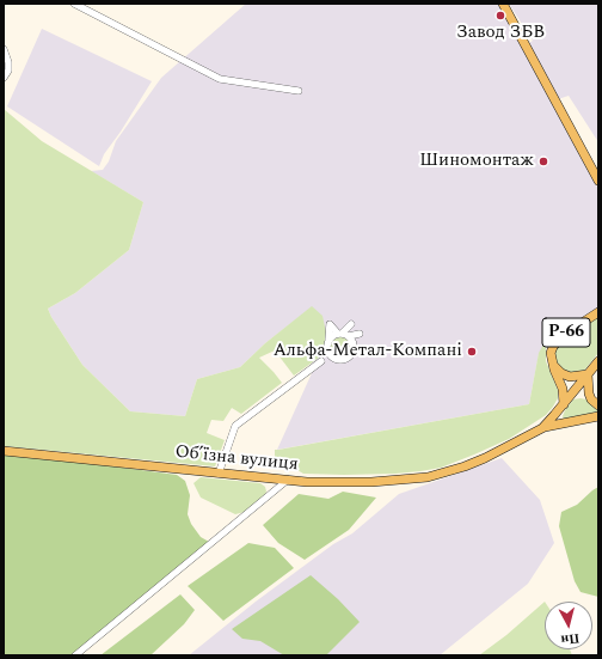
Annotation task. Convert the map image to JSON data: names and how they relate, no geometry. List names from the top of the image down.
{
  "streets": {
    "main road": ["Р-66", "Об’їзна вулиця"]
  },
  "places": ["Завод ЗБВ", "Шиномонтаж", "Альфа-Метал-Компані"],
  "north": "bottom"
}
